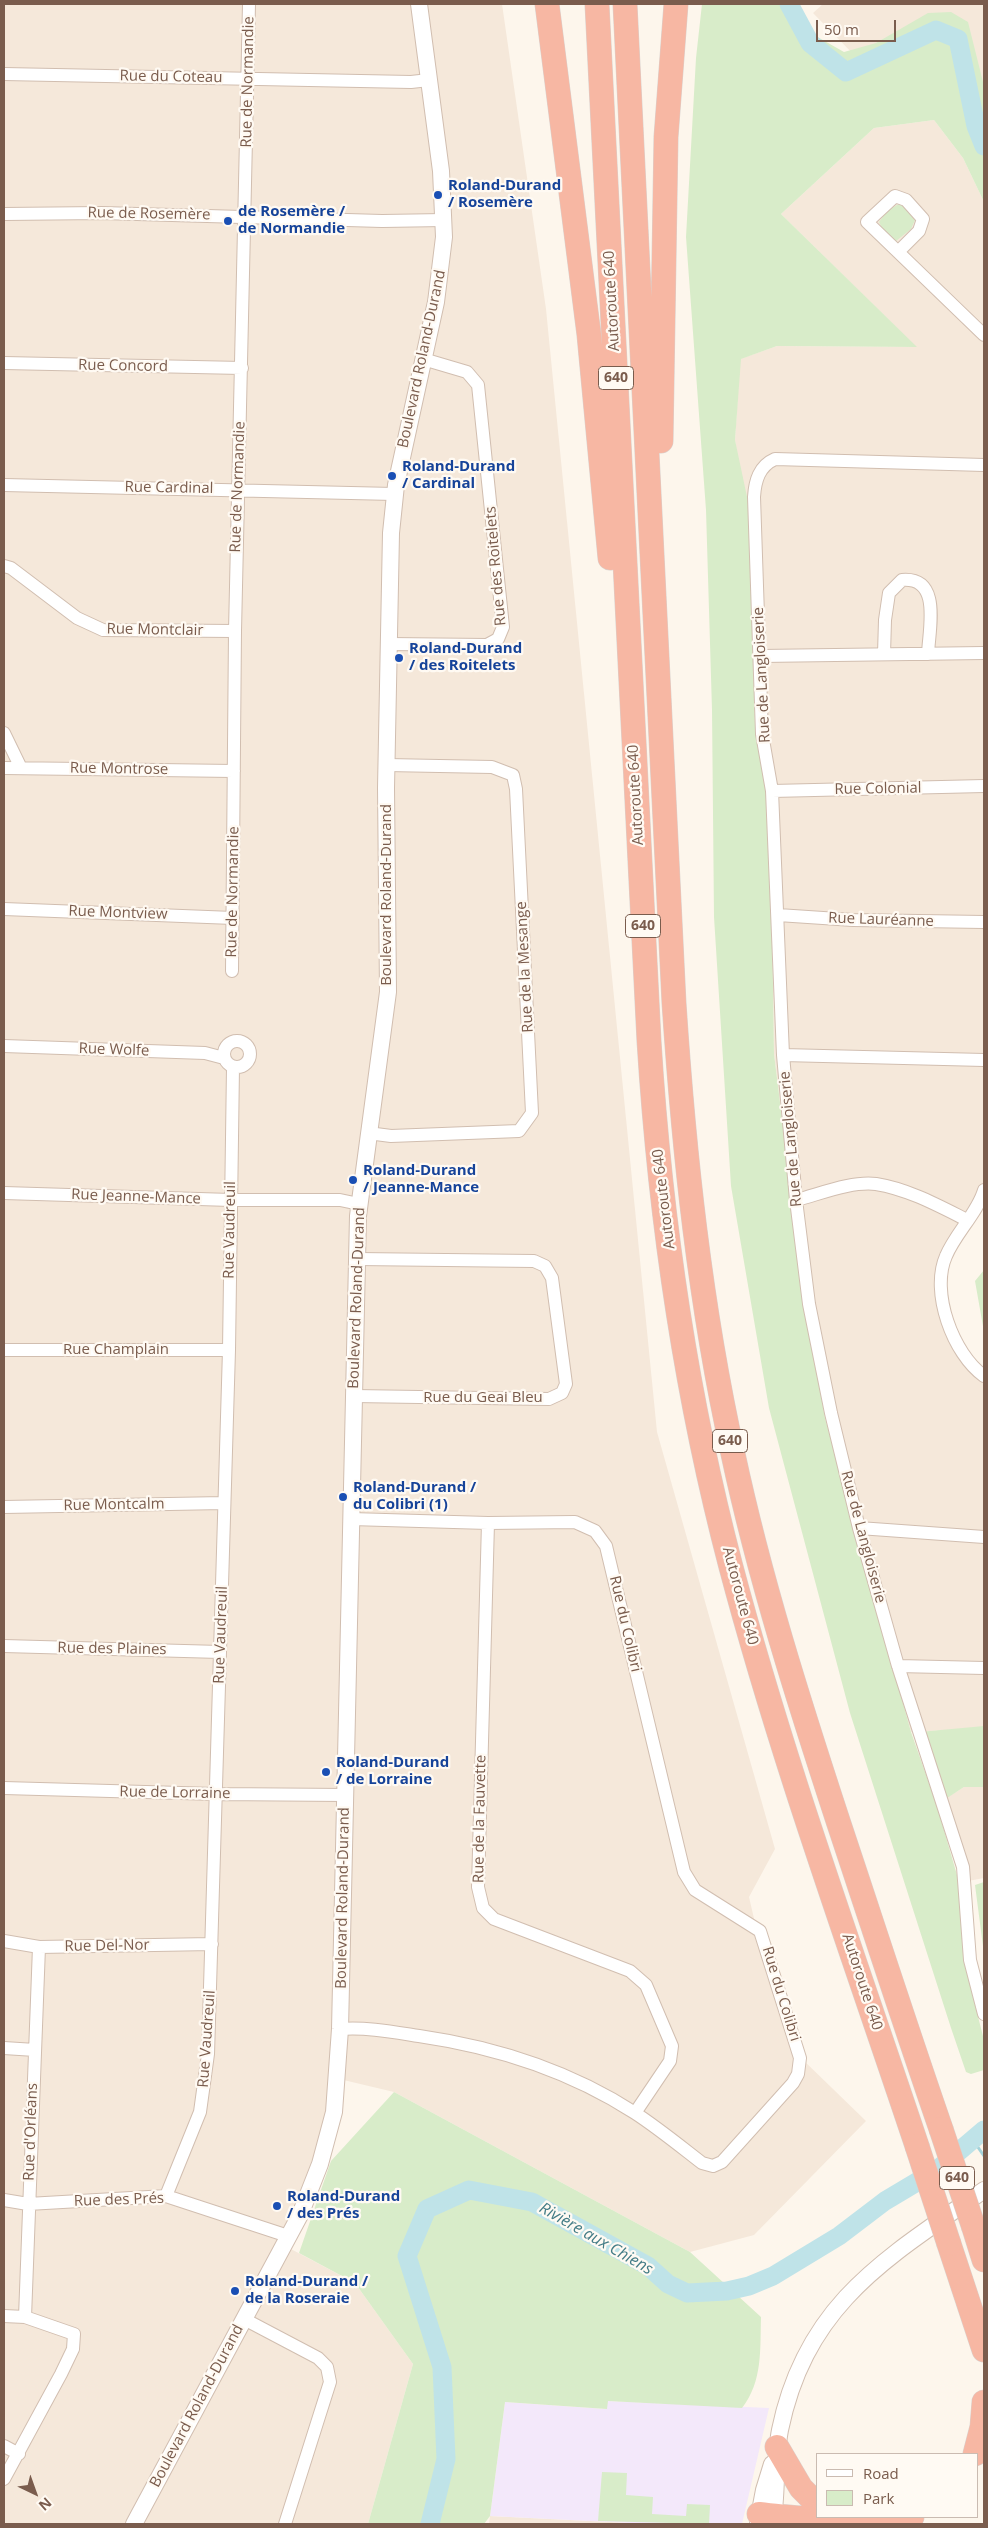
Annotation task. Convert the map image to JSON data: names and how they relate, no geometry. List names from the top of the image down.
{
  "streets": {
    "highway": ["Autoroute 640", "640"],
    "street": [
      "Rue du Coteau",
      "Rue de Normandie",
      "Rue de Rosemère",
      "Boulevard Roland-Durand",
      "Rue Concord",
      "Rue Cardinal",
      "Rue des Roitelets",
      "Rue Montclair",
      "Rue de Langloiserie",
      "Rue Montrose",
      "Rue Colonial",
      "Rue Montview",
      "Rue Lauréanne",
      "Rue de la Mesange",
      "Rue Wolfe",
      "Rue Jeanne-Mance",
      "Rue Vaudreuil",
      "Rue Champlain",
      "Rue du Geai Bleu",
      "Rue Montcalm",
      "Rue du Colibri",
      "Rue des Plaines",
      "Rue de Lorraine",
      "Rue de la Fauvette",
      "Rue Del-Nor",
      "Rue d'Orléans",
      "Rue des Prés"
    ]
  },
  "crossings": [
    ["Rue du Coteau", "Rue de Normandie"],
    ["Rue du Coteau", "Boulevard Roland-Durand"],
    ["Rue de Normandie", "Rue de Rosemère"],
    ["Rue de Normandie", "Rue Concord"],
    ["Rue de Normandie", "Rue Cardinal"],
    ["Rue de Normandie", "Rue Montclair"],
    ["Rue de Normandie", "Rue Montrose"],
    ["Rue de Normandie", "Rue Montview"],
    ["Rue de Rosemère", "Boulevard Roland-Durand"],
    ["Boulevard Roland-Durand", "Rue Cardinal"],
    ["Boulevard Roland-Durand", "Rue des Roitelets"],
    ["Boulevard Roland-Durand", "Rue de la Mesange"],
    ["Boulevard Roland-Durand", "Rue Jeanne-Mance"],
    ["Boulevard Roland-Durand", "Rue du Geai Bleu"],
    ["Boulevard Roland-Durand", "Rue du Colibri"],
    ["Boulevard Roland-Durand", "Rue de Lorraine"],
    ["Boulevard Roland-Durand", "Rue des Prés"],
    ["Rue de Langloiserie", "Rue Colonial"],
    ["Rue de Langloiserie", "Rue Lauréanne"],
    ["Rue Wolfe", "Rue Vaudreuil"],
    ["Rue Jeanne-Mance", "Rue Vaudreuil"],
    ["Rue Vaudreuil", "Rue Champlain"],
    ["Rue Vaudreuil", "Rue Montcalm"],
    ["Rue Vaudreuil", "Rue des Plaines"],
    ["Rue Vaudreuil", "Rue de Lorraine"],
    ["Rue Vaudreuil", "Rue Del-Nor"],
    ["Rue Vaudreuil", "Rue des Prés"],
    ["Rue du Colibri", "Rue de la Fauvette"],
    ["Rue Del-Nor", "Rue d'Orléans"],
    ["Rue d'Orléans", "Rue des Prés"]
  ],
  "water": ["Rivière aux Chiens"],
  "places": [
    "Roland-Durand / Rosemère",
    "de Rosemère / de Normandie",
    "Roland-Durand / Cardinal",
    "Roland-Durand / des Roitelets",
    "Roland-Durand / Jeanne-Mance",
    "Roland-Durand / du Colibri (1)",
    "Roland-Durand / de Lorraine",
    "Roland-Durand / des Prés",
    "Roland-Durand / de la Roseraie"
  ],
  "legend": ["Road", "Park"],
  "scale_bar": "50 m",
  "north": "bottom right"
}
